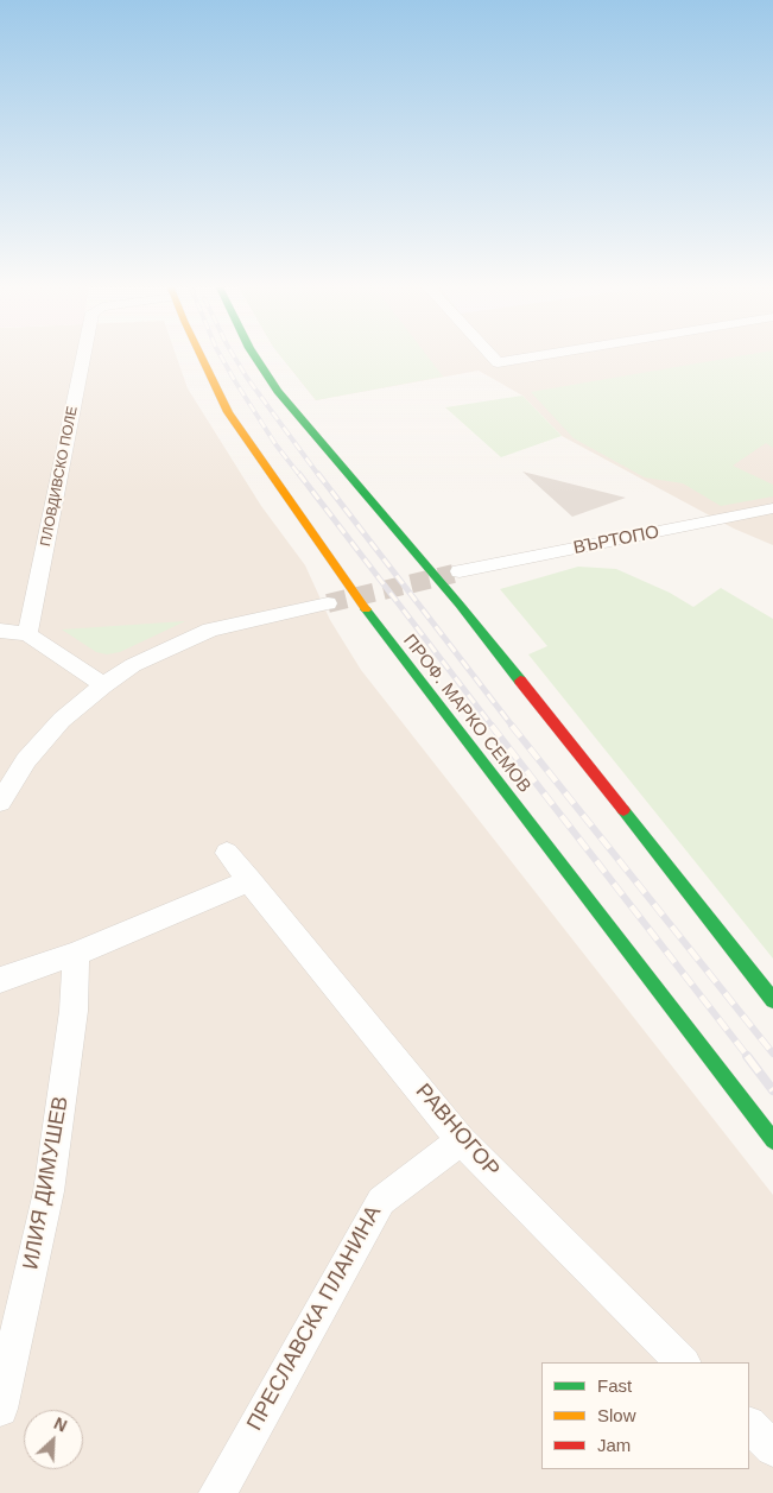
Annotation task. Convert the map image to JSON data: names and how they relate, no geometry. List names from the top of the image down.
{
  "streets": {
    "main road": ["ПРОФ. МАРКО СЕМОВ"],
    "street": [
      "ПЛОВДИВСКО ПОЛЕ",
      "ВЪРТОПО",
      "РАВНОГОР",
      "ИЛИЯ ДИМУШЕВ",
      "ПРЕСЛАВСКА ПЛАНИНА"
    ]
  },
  "crossings": [
    ["РАВНОГОР", "ПРЕСЛАВСКА ПЛАНИНА"]
  ],
  "legend": ["Fast", "Slow", "Jam"],
  "north": "top right"
}
